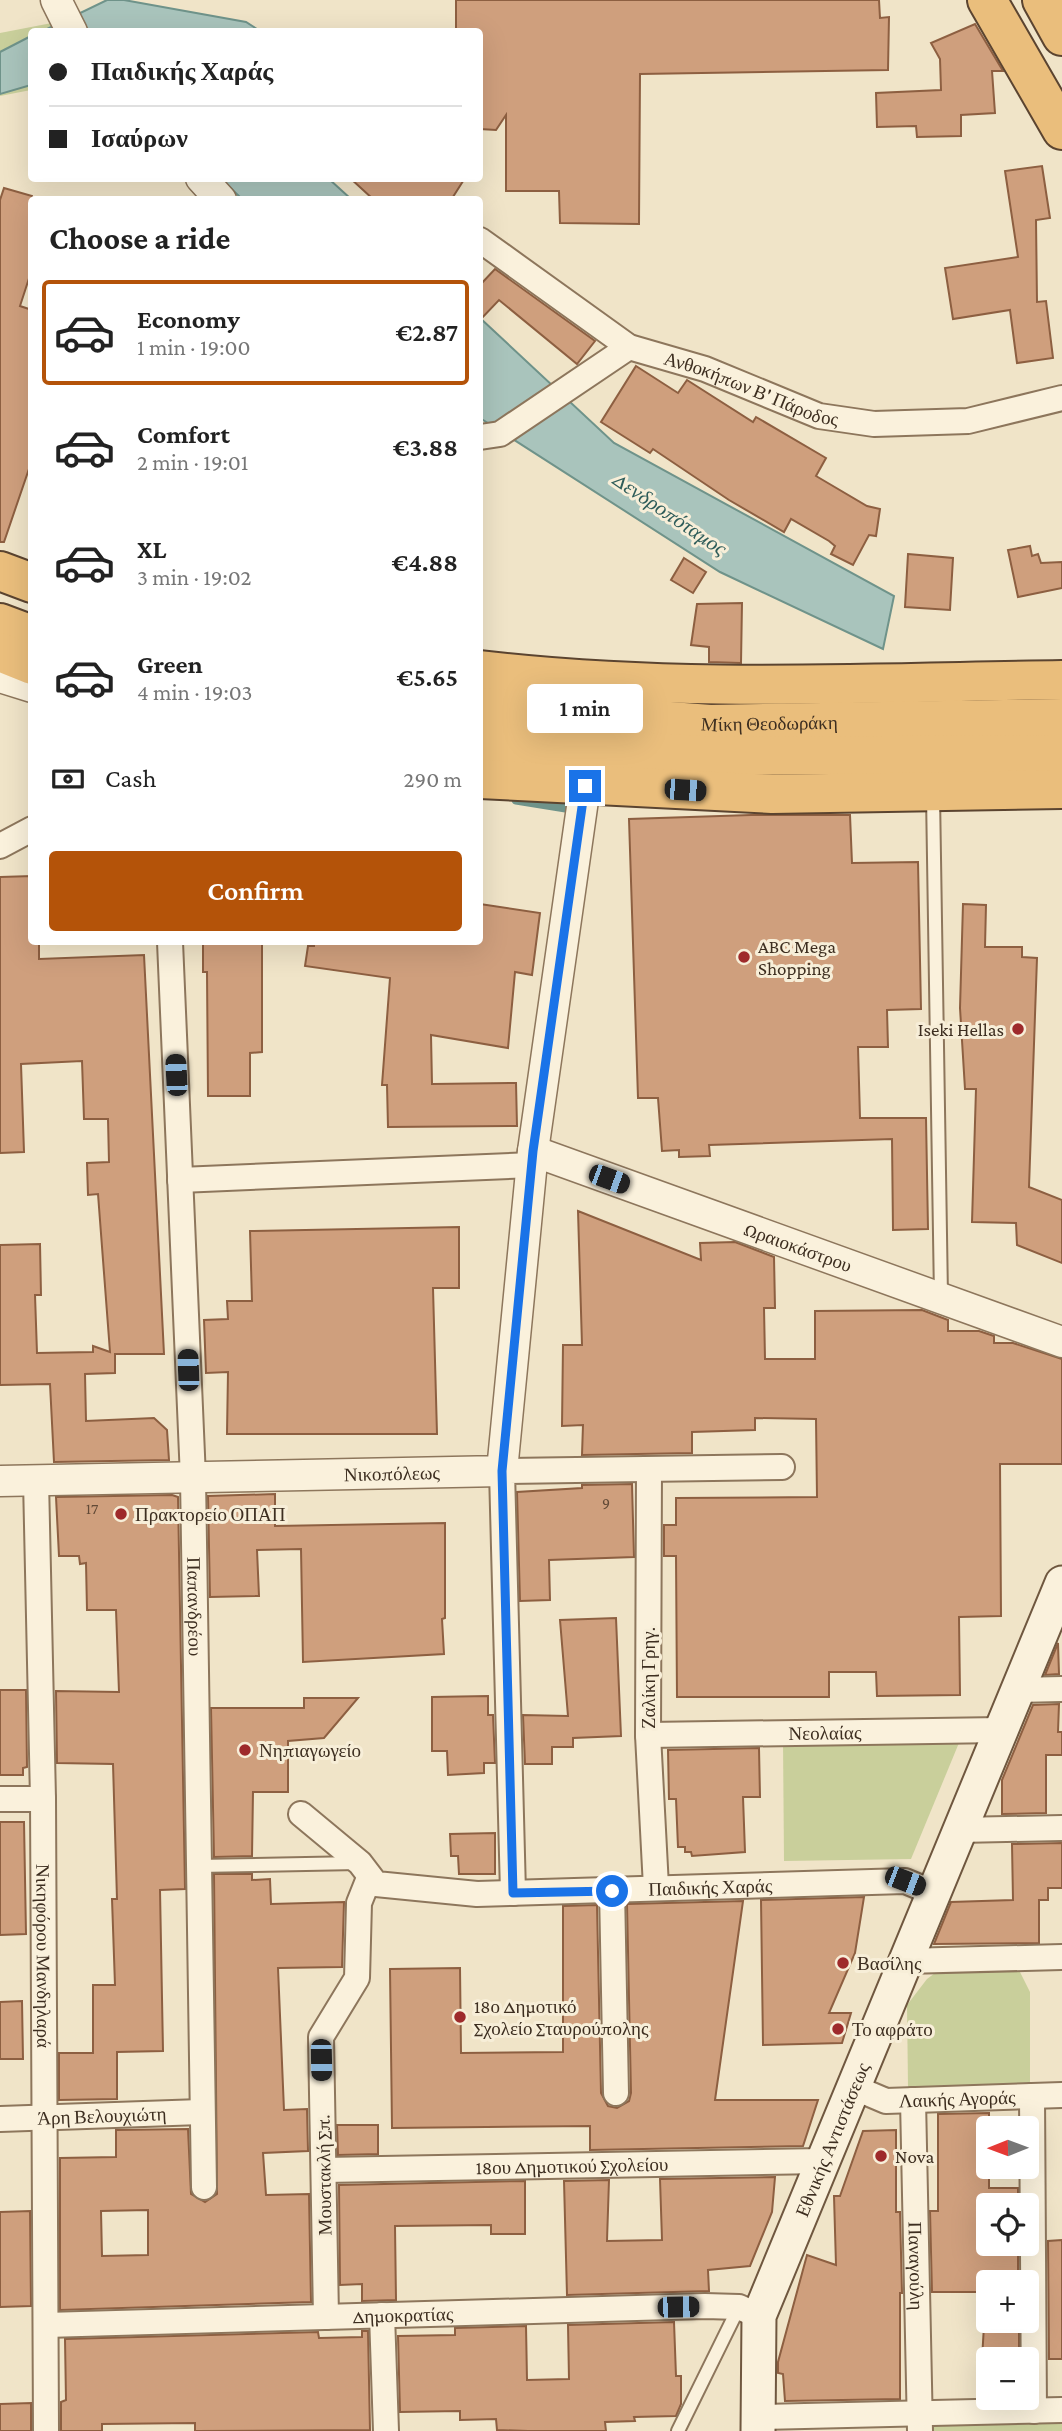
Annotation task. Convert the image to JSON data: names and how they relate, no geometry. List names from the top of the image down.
{
  "streets": {
    "highway": ["Μίκη Θεοδωράκη"],
    "main road": ["Εθνικής Αντιστάσεως"],
    "street": [
      "Ανθοκήπων Β' Πάροδος",
      "Ωραιοκάστρου",
      "Νικοπόλεως",
      "Παπανδρέου",
      "Ζαλίκη Γρηγ.",
      "Νεολαίας",
      "Παιδικής Χαράς",
      "Νικηφόρου Μανδηλαρά",
      "Λαικής Αγοράς",
      "Άρη Βελουχιώτη",
      "18ου Δημοτικού Σχολείου",
      "Μουστακλή Σπ.",
      "Παναγούλη",
      "Δημοκρατίας"
    ]
  },
  "crossings": [
    ["Ωραιοκάστρου", "Παπανδρέου"],
    ["Νικοπόλεως", "Παπανδρέου"],
    ["Νικοπόλεως", "Ζαλίκη Γρηγ."],
    ["Νικοπόλεως", "Νικηφόρου Μανδηλαρά"],
    ["Παπανδρέου", "Άρη Βελουχιώτη"],
    ["Ζαλίκη Γρηγ.", "Νεολαίας"],
    ["Ζαλίκη Γρηγ.", "Παιδικής Χαράς"],
    ["Νεολαίας", "Εθνικής Αντιστάσεως"],
    ["Παιδικής Χαράς", "Εθνικής Αντιστάσεως"],
    ["Παιδικής Χαράς", "Μουστακλή Σπ."],
    ["Νικηφόρου Μανδηλαρά", "Άρη Βελουχιώτη"],
    ["Νικηφόρου Μανδηλαρά", "Δημοκρατίας"],
    ["Λαικής Αγοράς", "Εθνικής Αντιστάσεως"],
    ["Λαικής Αγοράς", "Παναγούλη"],
    ["Εθνικής Αντιστάσεως", "18ου Δημοτικού Σχολείου"],
    ["Εθνικής Αντιστάσεως", "Δημοκρατίας"],
    ["18ου Δημοτικού Σχολείου", "Μουστακλή Σπ."],
    ["Μουστακλή Σπ.", "Δημοκρατίας"]
  ],
  "water": ["Δενδροπόταμος"],
  "places": [
    "ABC Mega Shopping",
    "Iseki Hellas",
    "Πρακτορείο ΟΠΑΠ",
    "Νηπιαγωγείο",
    "Βασίλης",
    "18ο Δημοτικό Σχολείο Σταυρούπολης",
    "Το αφράτο",
    "Nova"
  ],
  "house_numbers": ["9", "17"],
  "north": "left",
  "page": {
    "banner": ["Παιδικής Χαράς", "Ισαύρων"],
    "heading": "Choose a ride",
    "list": [
      {
        "name": "Economy",
        "note": "1 min · 19:00",
        "value": "€2.87"
      },
      {
        "name": "Comfort",
        "note": "2 min · 19:01",
        "value": "€3.88"
      },
      {
        "name": "XL",
        "note": "3 min · 19:02",
        "value": "€4.88"
      },
      {
        "name": "Green",
        "note": "4 min · 19:03",
        "value": "€5.65"
      }
    ],
    "bubble": "1 min",
    "pay": ["Cash", "290 m"],
    "buttons": "Confirm",
    "map_buttons": ["+", "−"]
  }
}
